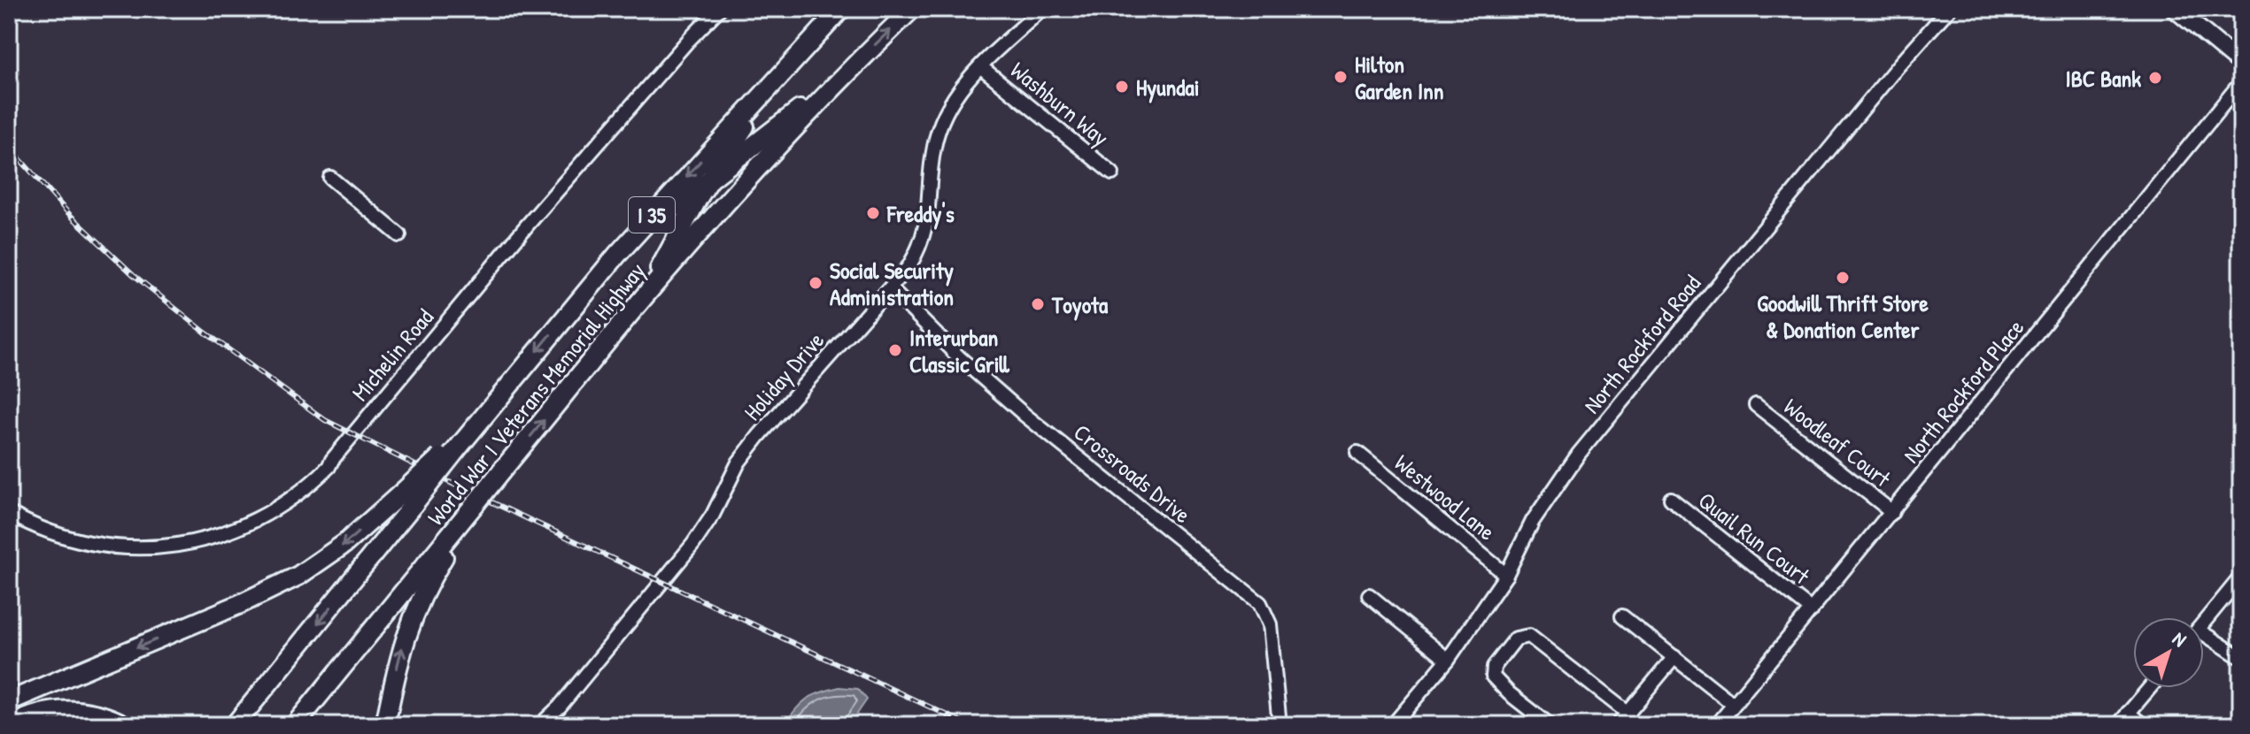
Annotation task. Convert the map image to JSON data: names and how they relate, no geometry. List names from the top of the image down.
{
  "streets": {
    "highway": ["I 35", "World War I Veterans Memorial Highway"],
    "street": [
      "Washburn Way",
      "North Rockford Road",
      "Michelin Road",
      "Holiday Drive",
      "North Rockford Place",
      "Woodleaf Court",
      "Crossroads Drive",
      "Westwood Lane",
      "Quail Run Court"
    ]
  },
  "crossings": [
    ["Washburn Way", "Holiday Drive"],
    ["North Rockford Road", "Westwood Lane"],
    ["Holiday Drive", "Crossroads Drive"],
    ["North Rockford Place", "Woodleaf Court"],
    ["North Rockford Place", "Quail Run Court"]
  ],
  "places": [
    "Hilton Garden Inn",
    "IBC Bank",
    "Hyundai",
    "Freddy's",
    "Goodwill Thrift Store & Donation Center",
    "Social Security Administration",
    "Toyota",
    "Interurban Classic Grill"
  ],
  "north": "top right"
}
